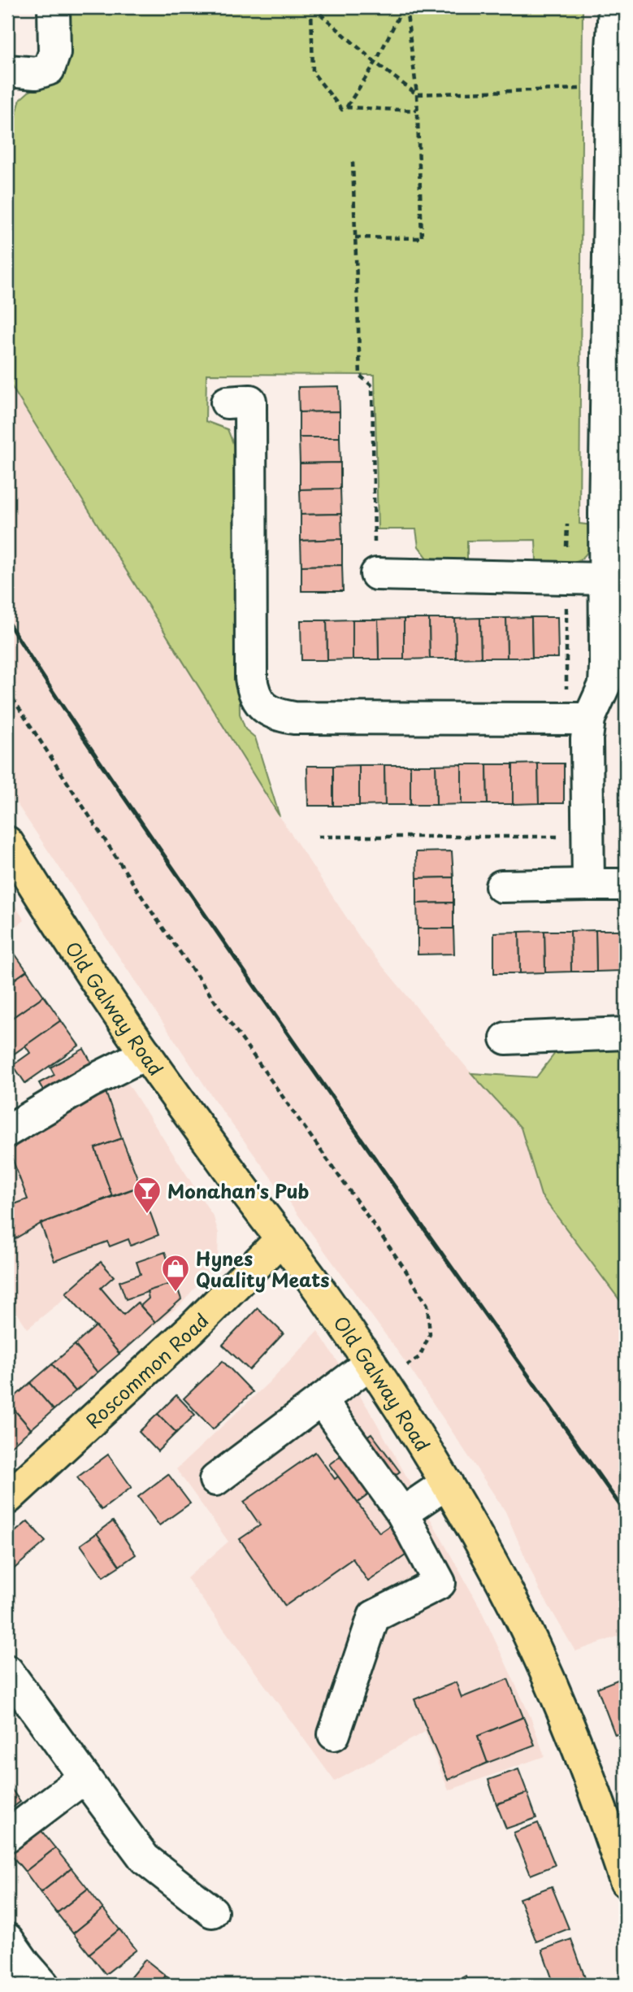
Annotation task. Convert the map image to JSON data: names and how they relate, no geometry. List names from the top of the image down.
{
  "streets": {
    "main road": ["Old Galway Road", "Roscommon Road"]
  },
  "crossings": [
    ["Old Galway Road", "Roscommon Road"]
  ],
  "places": {
    "bar": ["Monahan's Pub"],
    "shop": ["Hynes Quality Meats"]
  }
}
